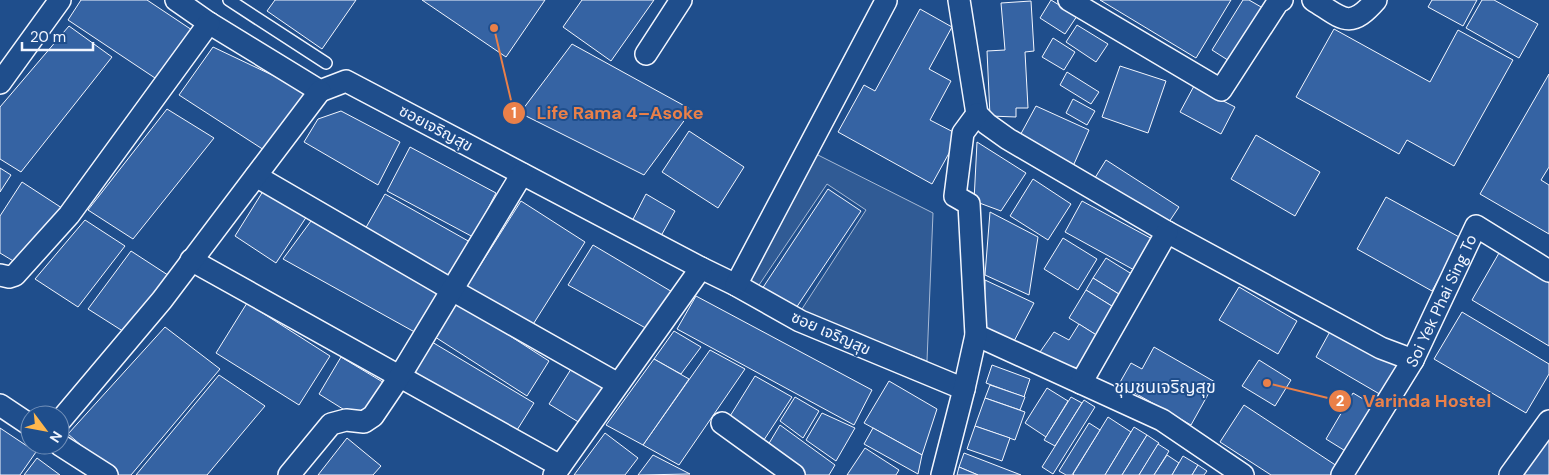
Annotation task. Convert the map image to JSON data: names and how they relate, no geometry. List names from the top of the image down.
{
  "streets": {
    "street": ["ซอยเจริญสุข", "Soi Yek Phai Sing To", "ซอย เจริญสุข"]
  },
  "crossings": [
    ["ซอยเจริญสุข", "ซอย เจริญสุข"]
  ],
  "districts": ["ชุมชนเจริญสุข"],
  "places": ["Life Rama 4–Asoke", "Varinda Hostel"],
  "scale_bar": "20 m",
  "north": "bottom right"
}
